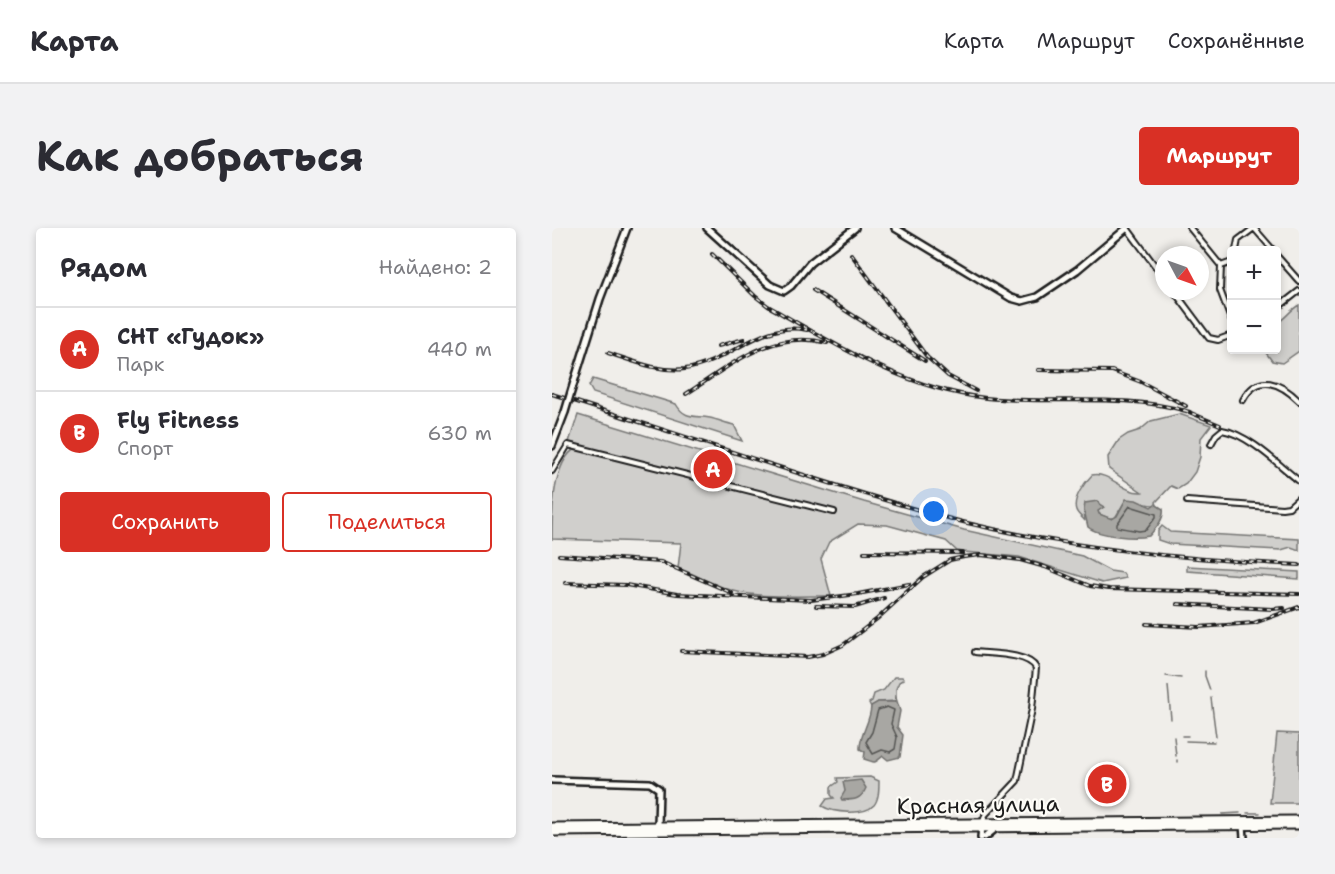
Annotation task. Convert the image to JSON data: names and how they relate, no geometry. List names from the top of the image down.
{
  "streets": {
    "highway": ["Красная улица"]
  },
  "north": "bottom right",
  "page": {
    "header": "Карта",
    "nav": ["Карта", "Маршрут", "Сохранённые"],
    "buttons": [
      "Маршрут",
      ["Сохранить", "Поделиться"]
    ],
    "title": "Как добраться",
    "heading": ["Рядом", "Найдено: 2"],
    "map_buttons": ["+", "−"],
    "list": [
      {
        "mark": "A",
        "name": "СНТ «Гудок»",
        "note": "Парк",
        "value": "440 m"
      },
      {
        "mark": "B",
        "name": "Fly Fitness",
        "note": "Спорт",
        "value": "630 m"
      }
    ],
    "pins": ["A", "B"]
  }
}
